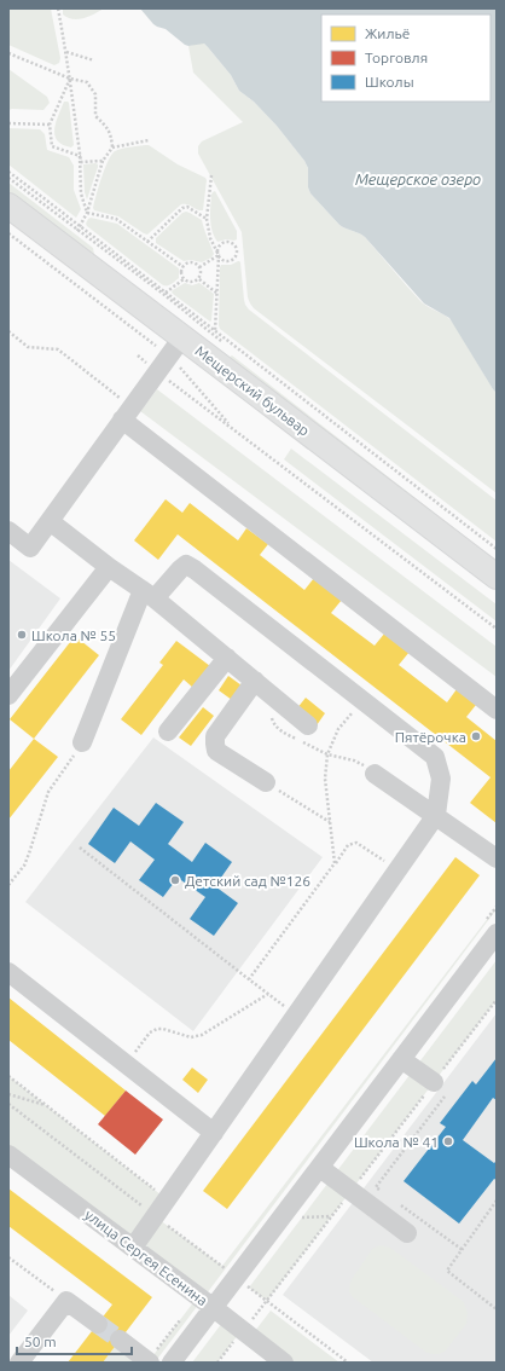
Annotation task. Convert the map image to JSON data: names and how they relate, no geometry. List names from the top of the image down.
{
  "streets": {
    "main road": ["Мещерский бульвар"],
    "street": ["улица Сергея Есенина"]
  },
  "water": ["Мещерское озеро"],
  "places": [
    "Школа № 55",
    "Пятёрочка",
    "Детский сад №126",
    "Школа № 41"
  ],
  "legend": ["Жильё", "Торговля", "Школы"],
  "scale_bar": "50 m"
}
